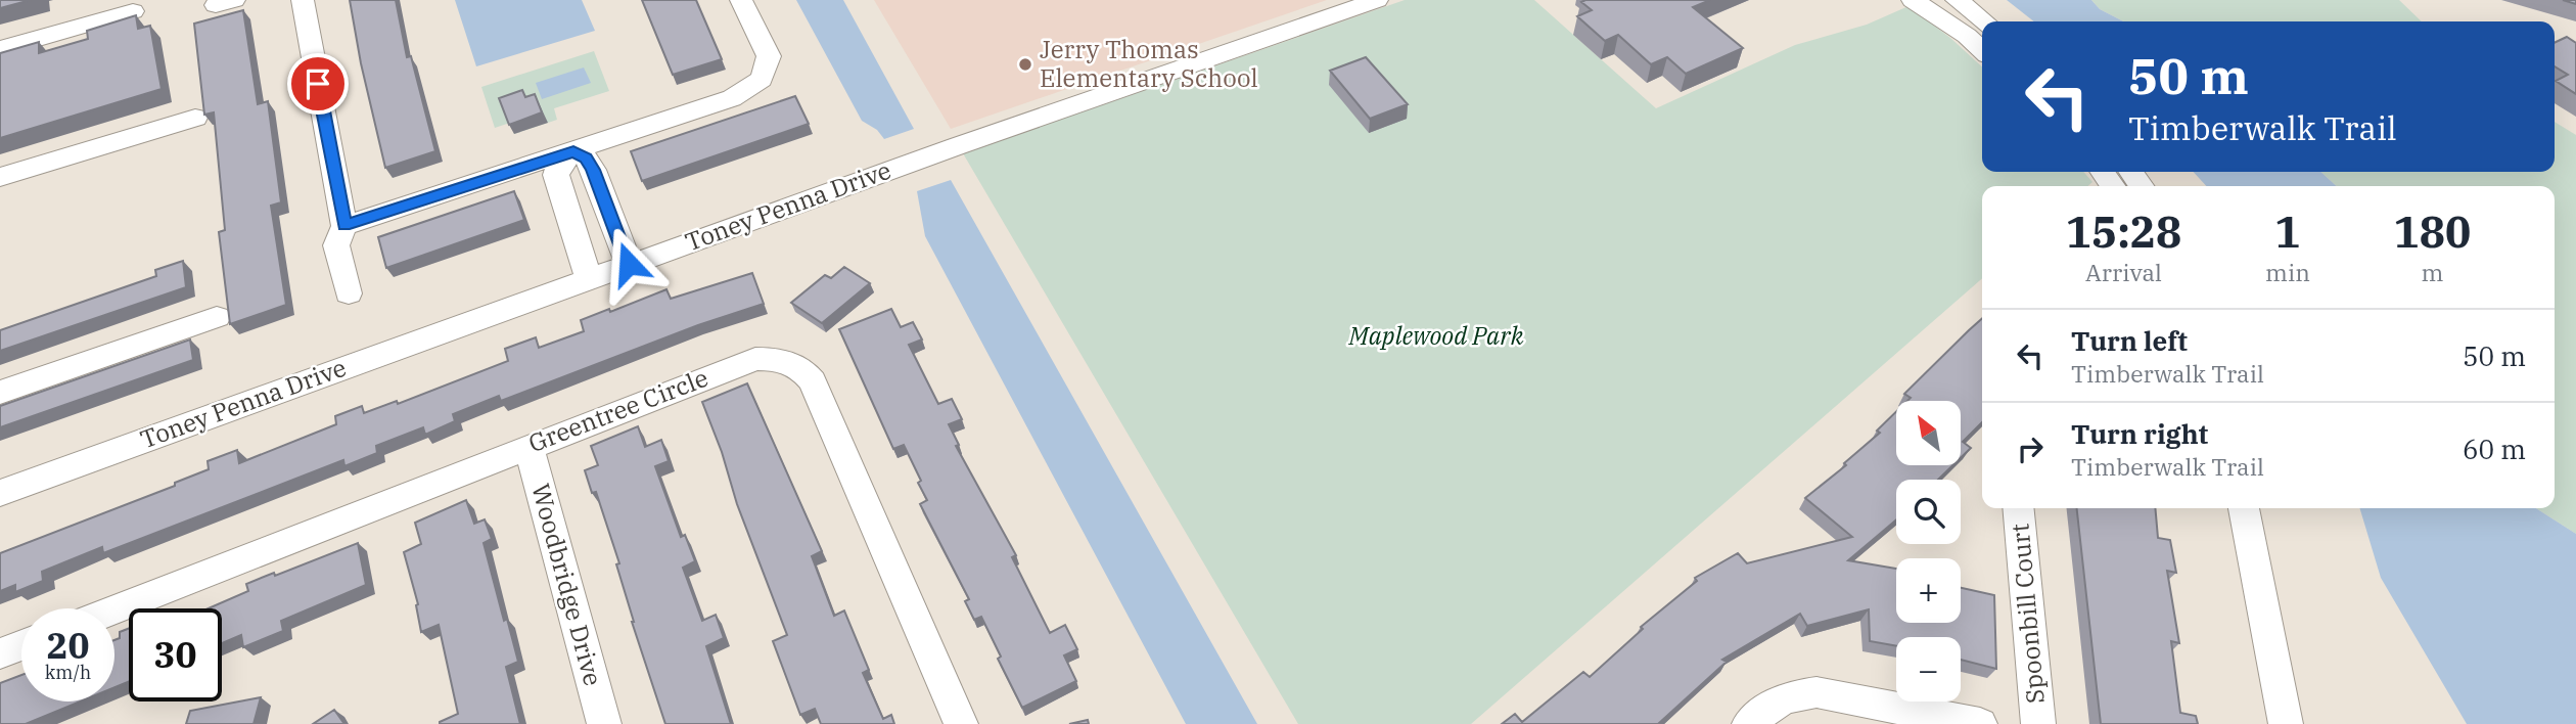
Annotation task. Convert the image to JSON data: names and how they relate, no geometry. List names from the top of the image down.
{
  "streets": {
    "street": [
      "Toney Penna Drive",
      "Greentree Circle",
      "Woodbridge Drive",
      "Spoonbill Court"
    ]
  },
  "crossings": [
    ["Greentree Circle", "Woodbridge Drive"]
  ],
  "parks": ["Maplewood Park"],
  "places": ["Jerry Thomas Elementary School"],
  "north": "top left",
  "page": {
    "turn": ["50 m", "Timberwalk Trail"],
    "eta": [
      "15:28",
      "Arrival",
      "1",
      "min",
      "180",
      "m"
    ],
    "list": [
      {
        "name": "Turn left",
        "note": "Timberwalk Trail",
        "value": "50 m"
      },
      {
        "name": "Turn right",
        "note": "Timberwalk Trail",
        "value": "60 m"
      }
    ],
    "map_buttons": ["+", "−"],
    "speed": "20 km/h",
    "limit": "30"
  }
}
